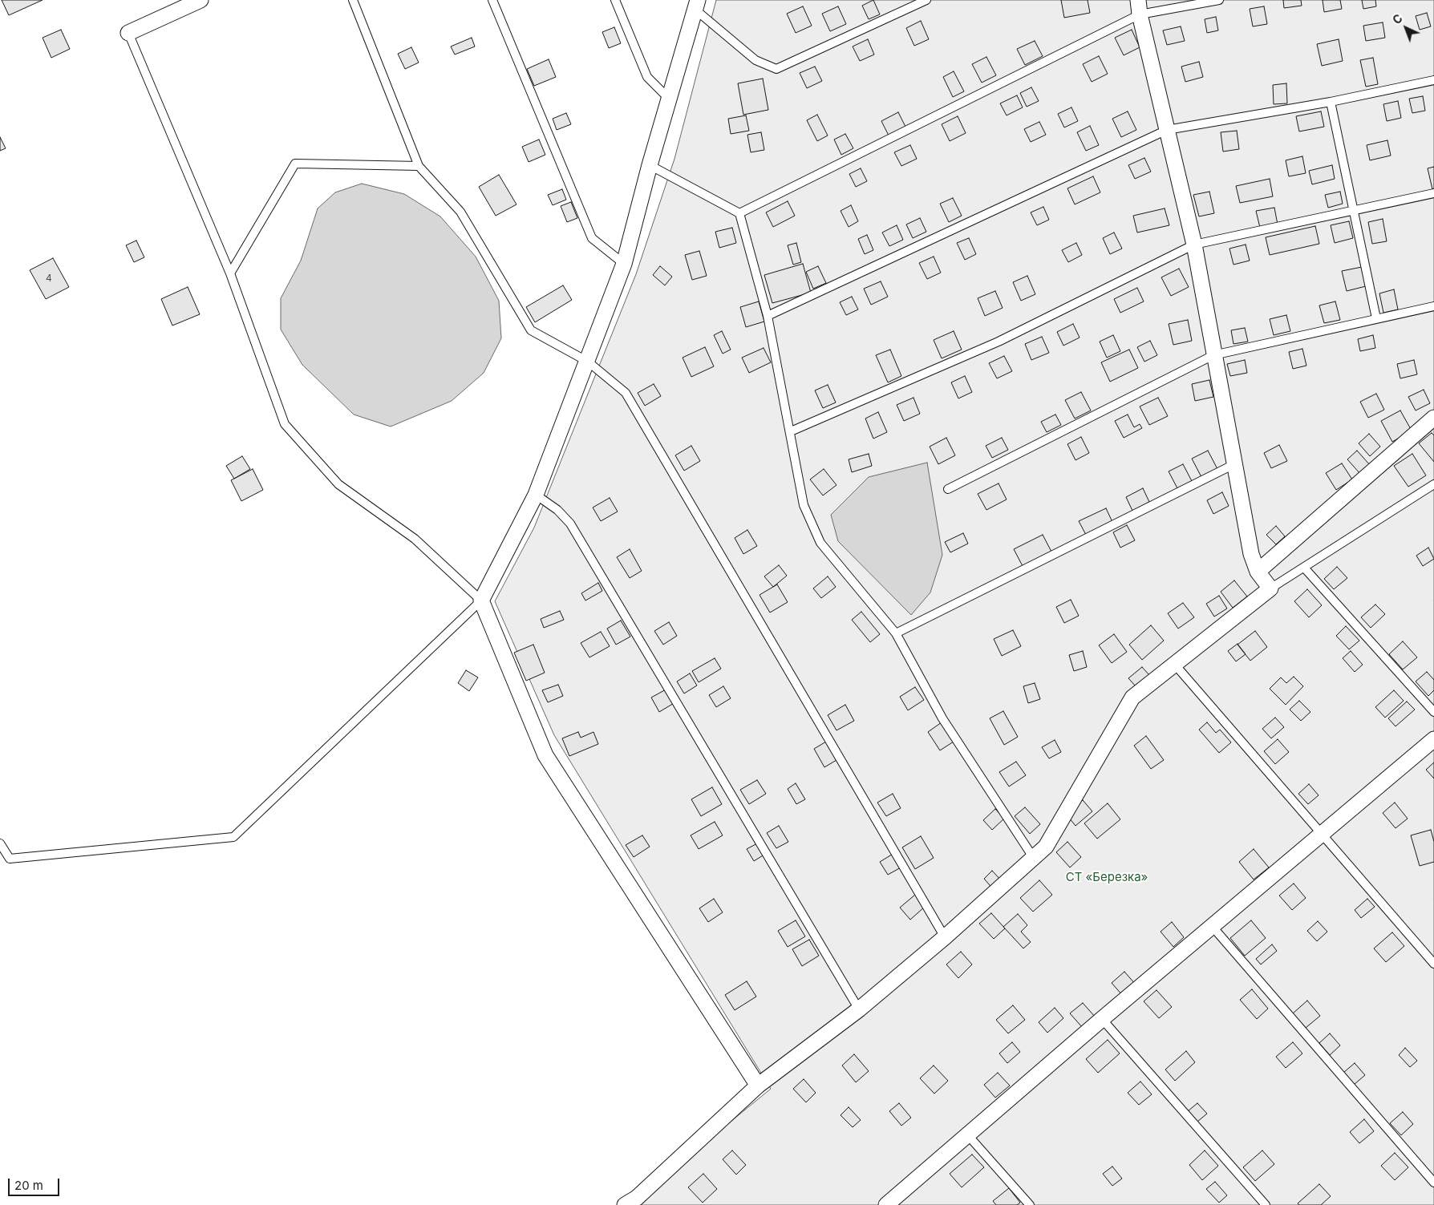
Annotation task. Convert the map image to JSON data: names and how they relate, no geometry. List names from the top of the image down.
{
  "parks": ["СТ «Березка»"],
  "house_numbers": ["4"],
  "scale_bar": "20 m",
  "north": "top left"
}
